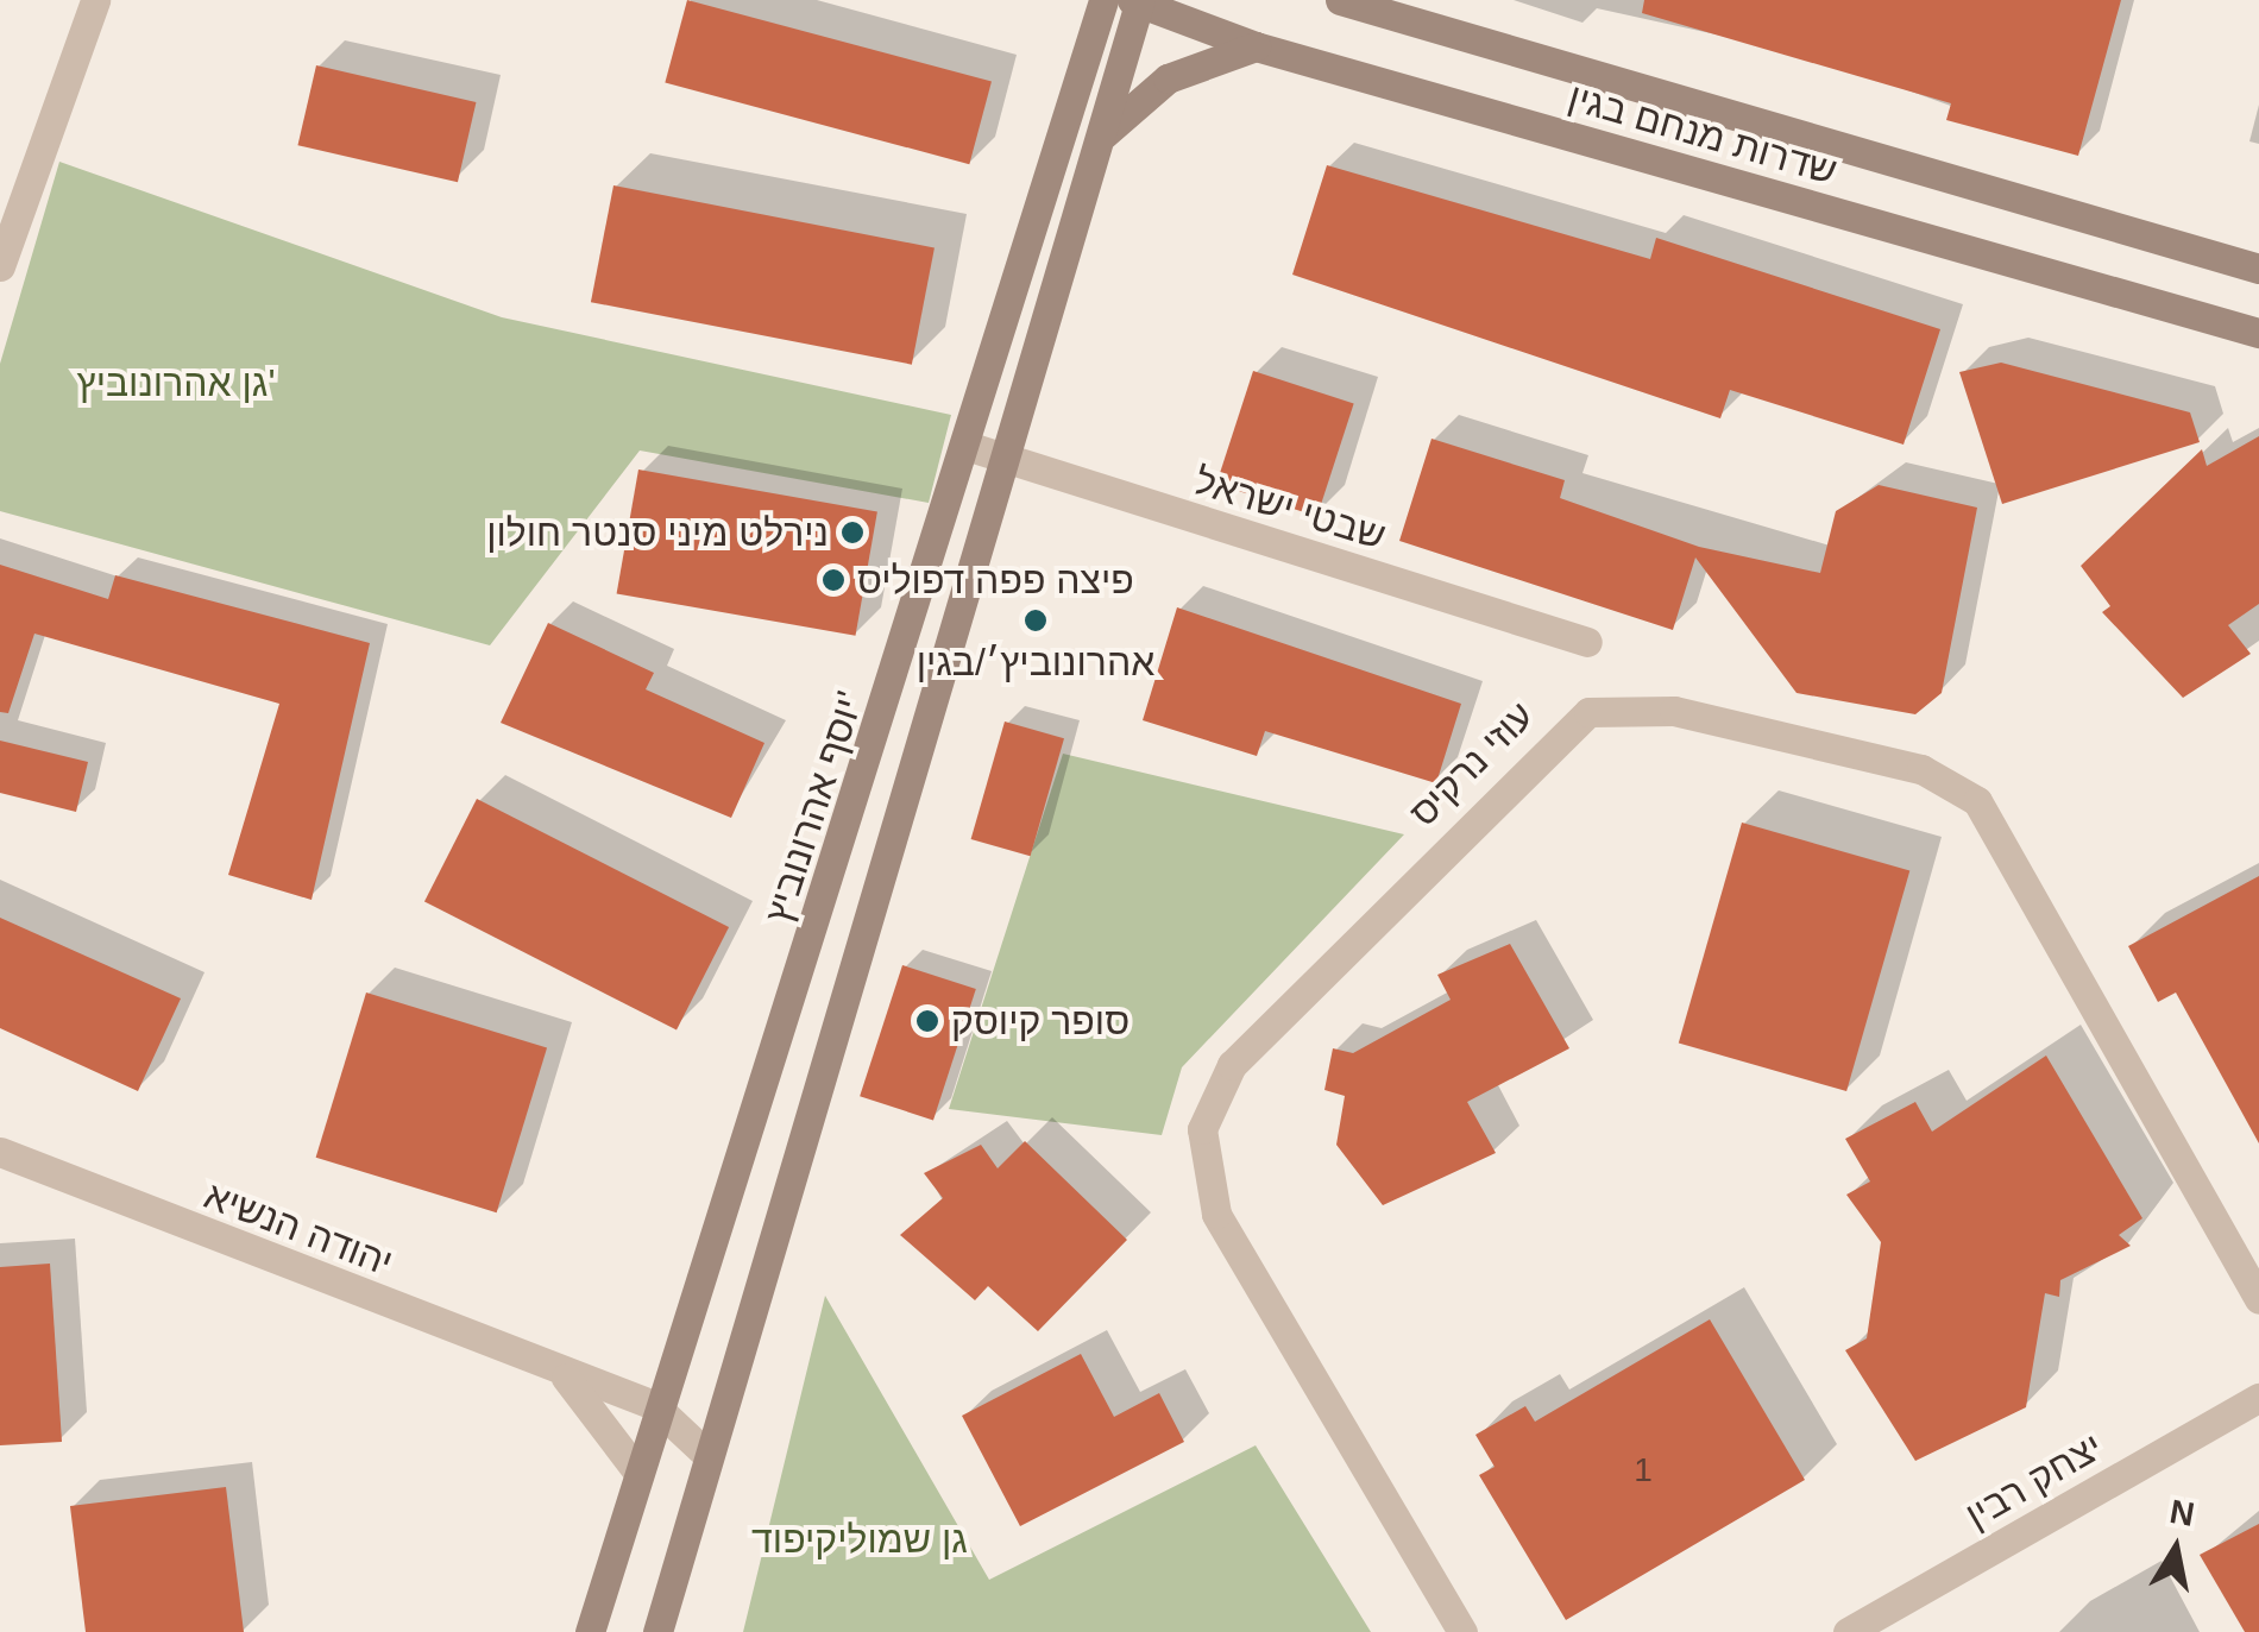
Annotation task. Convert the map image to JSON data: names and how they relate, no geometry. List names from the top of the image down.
{
  "streets": {
    "street": [
      "שדרות מנחם בגין",
      "שבטי ישראל",
      "עוזי נרקיס",
      "יוסף אהרונוביץ'",
      "יהודה הנשיא",
      "יצחק רבין"
    ]
  },
  "crossings": [
    ["שבטי ישראל", "יוסף אהרונוביץ'"],
    ["יוסף אהרונוביץ'", "יהודה הנשיא"]
  ],
  "parks": ["גן אהרונוביץ'", "גן שמוליקיפוד"],
  "places": [
    "נירלט מיני סנטר חולון",
    "פיצה פפה דפוליס",
    "אהרונוביץ׳/בגין",
    "סופר קיוסק"
  ],
  "house_numbers": ["1"],
  "north": "top"
}
